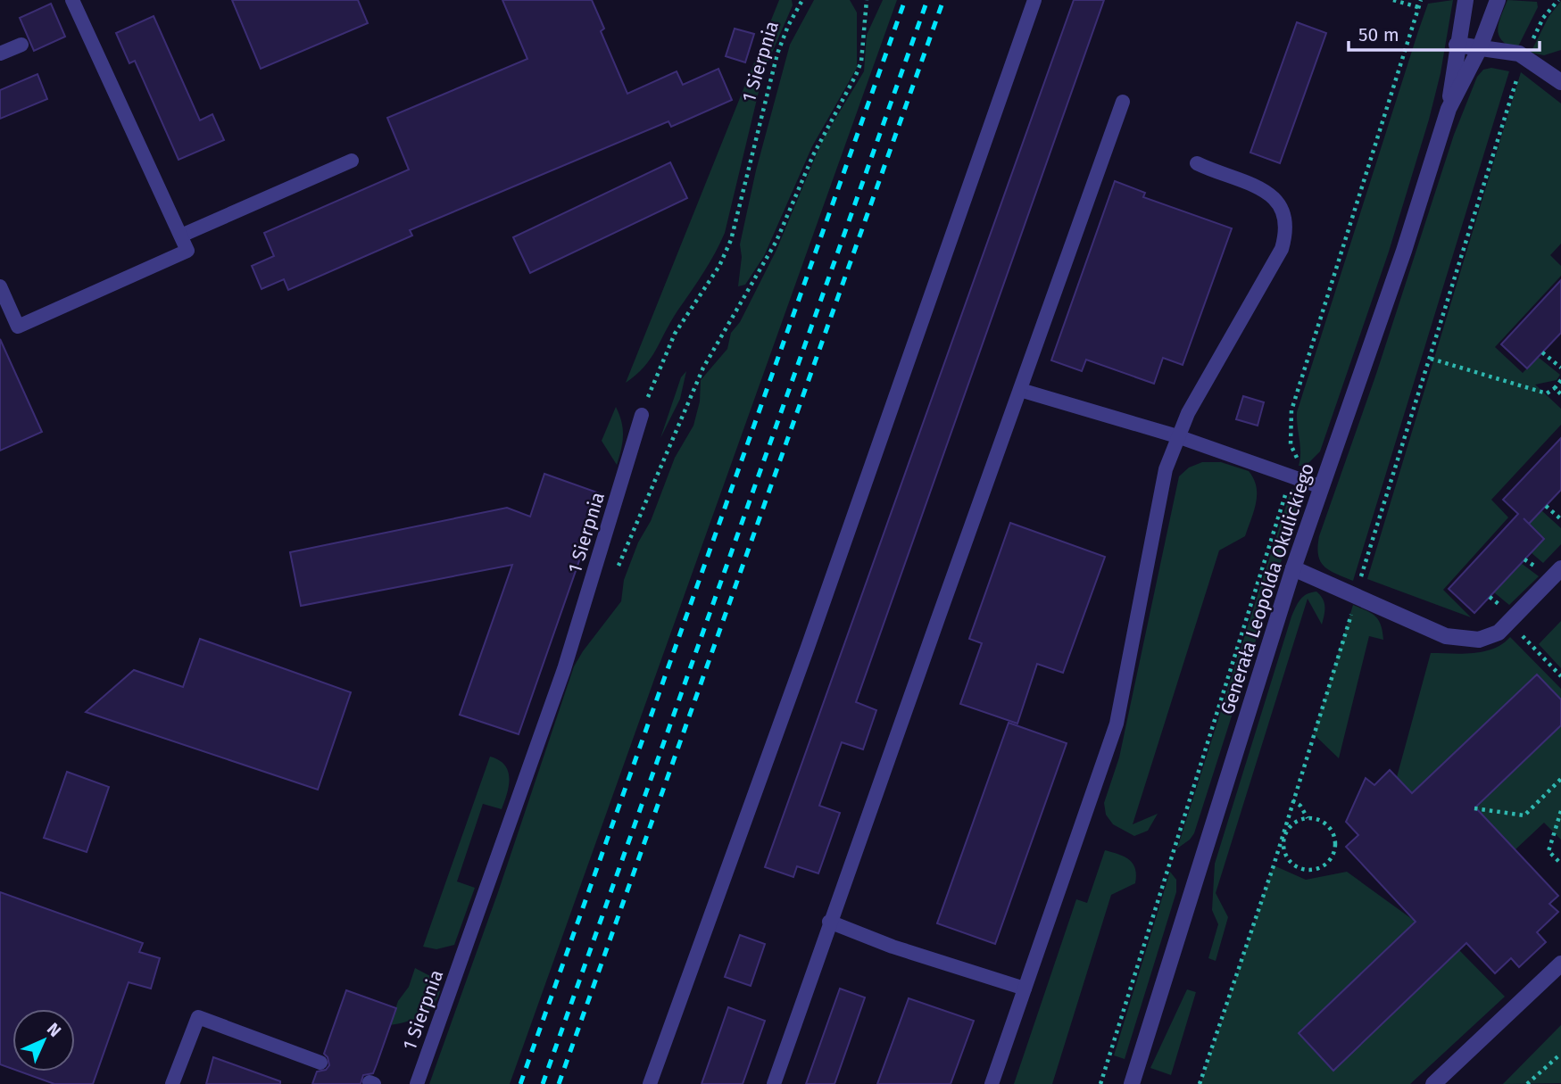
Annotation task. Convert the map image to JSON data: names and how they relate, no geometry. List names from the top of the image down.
{
  "streets": {
    "street": ["Generała Leopolda Okulickiego"],
    "lane": ["1 Sierpnia"]
  },
  "scale_bar": "50 m",
  "north": "top right"
}
